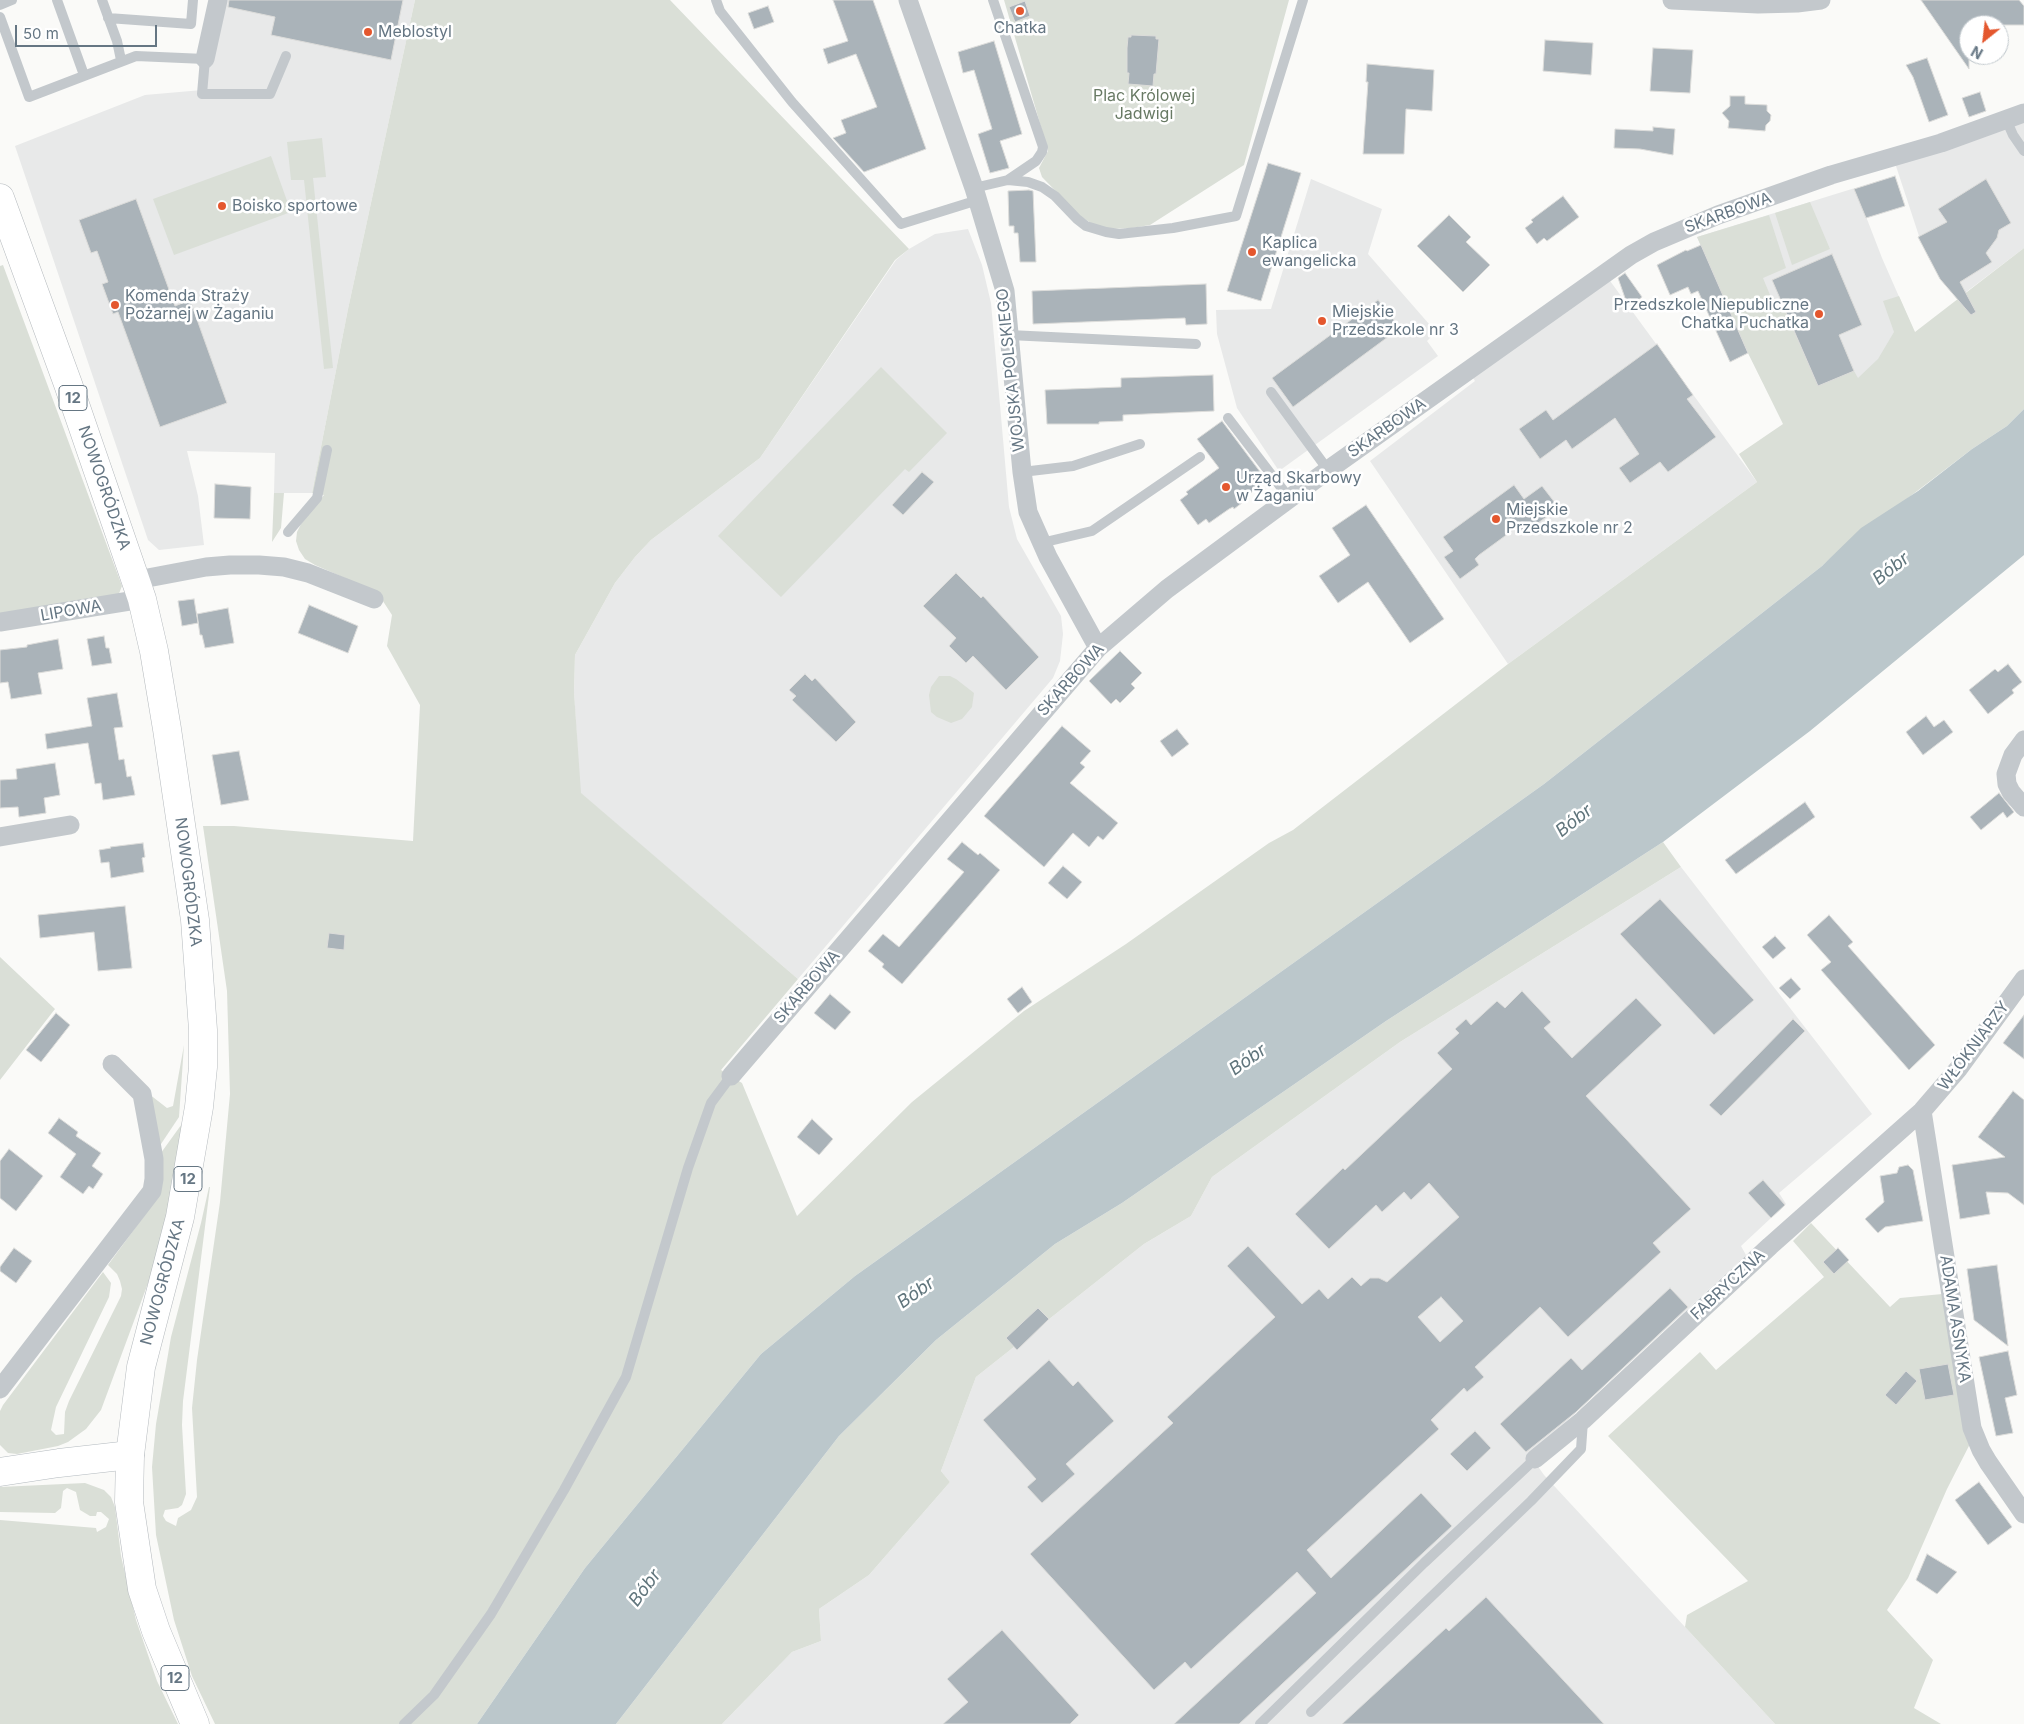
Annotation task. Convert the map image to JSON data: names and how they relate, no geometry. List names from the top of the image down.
{
  "streets": {
    "main road": ["12", "NOWOGRÓDZKA"],
    "street": [
      "SKARBOWA",
      "WOJSKA POLSKIEGO",
      "LIPOWA",
      "WŁÓKNIARZY",
      "FABRYCZNA",
      "ADAMA ASNYKA"
    ]
  },
  "crossings": [
    ["SKARBOWA", "WOJSKA POLSKIEGO"],
    ["12", "NOWOGRÓDZKA"],
    ["NOWOGRÓDZKA", "LIPOWA"],
    ["WŁÓKNIARZY", "FABRYCZNA"],
    ["WŁÓKNIARZY", "ADAMA ASNYKA"],
    ["FABRYCZNA", "ADAMA ASNYKA"]
  ],
  "water": ["Bóbr"],
  "parks": ["Plac Królowej Jadwigi"],
  "places": [
    "Chatka",
    "Meblostyl",
    "Boisko sportowe",
    "Kaplica ewangelicka",
    "Komenda Straży Pożarnej w Żaganiu",
    "Przedszkole Niepubliczne Chatka Puchatka",
    "Miejskie Przedszkole nr 3",
    "Urząd Skarbowy w Żaganiu",
    "Miejskie Przedszkole nr 2"
  ],
  "scale_bar": "50 m",
  "north": "bottom left"
}
